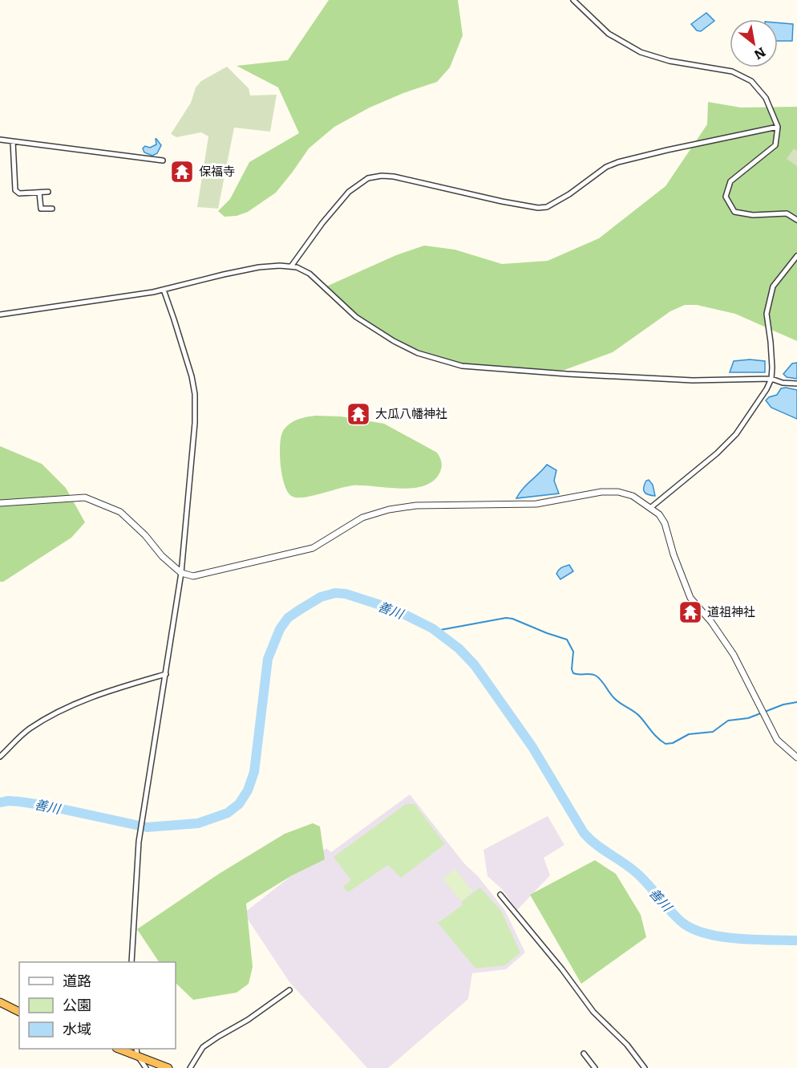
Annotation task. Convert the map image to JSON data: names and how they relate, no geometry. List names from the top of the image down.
{
  "water": ["善川"],
  "places": {
    "temple": ["保福寺", "大瓜八幡神社", "道祖神社"]
  },
  "legend": ["道路", "公園", "水域"],
  "north": "bottom right"
}
